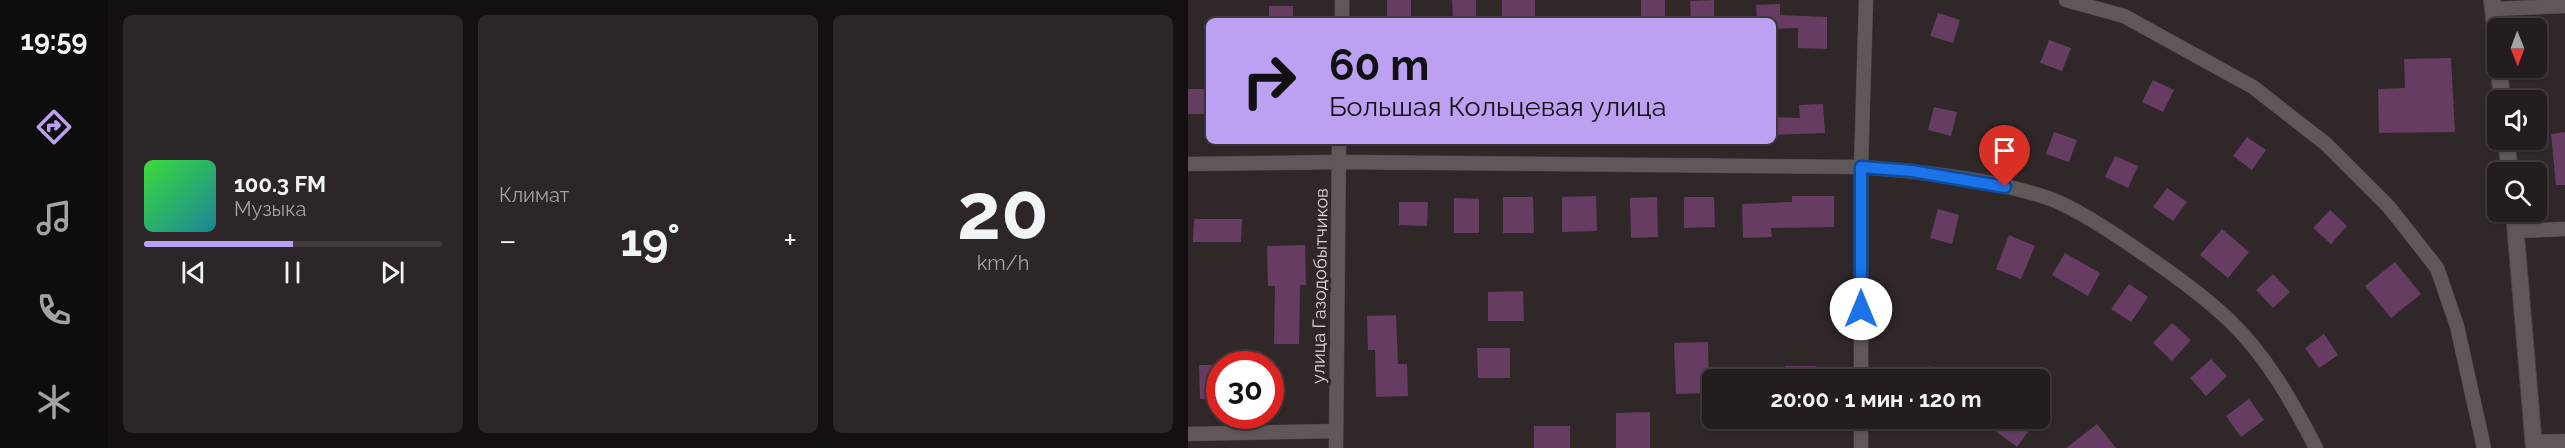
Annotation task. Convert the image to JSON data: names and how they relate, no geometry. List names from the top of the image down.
{
  "streets": {
    "street": ["улица Газодобытчиков"]
  },
  "north": "bottom",
  "page": {
    "tabs": "19:59",
    "tile": [
      "Климат",
      ["20", "km/h"]
    ],
    "turn": ["60 m", "Большая Кольцевая улица"],
    "song": ["100.3 FM", "Музыка"],
    "heat": ["−", "19°", "+"],
    "limit": "30",
    "trip": "20:00 · 1 мин · 120 m"
  }
}
